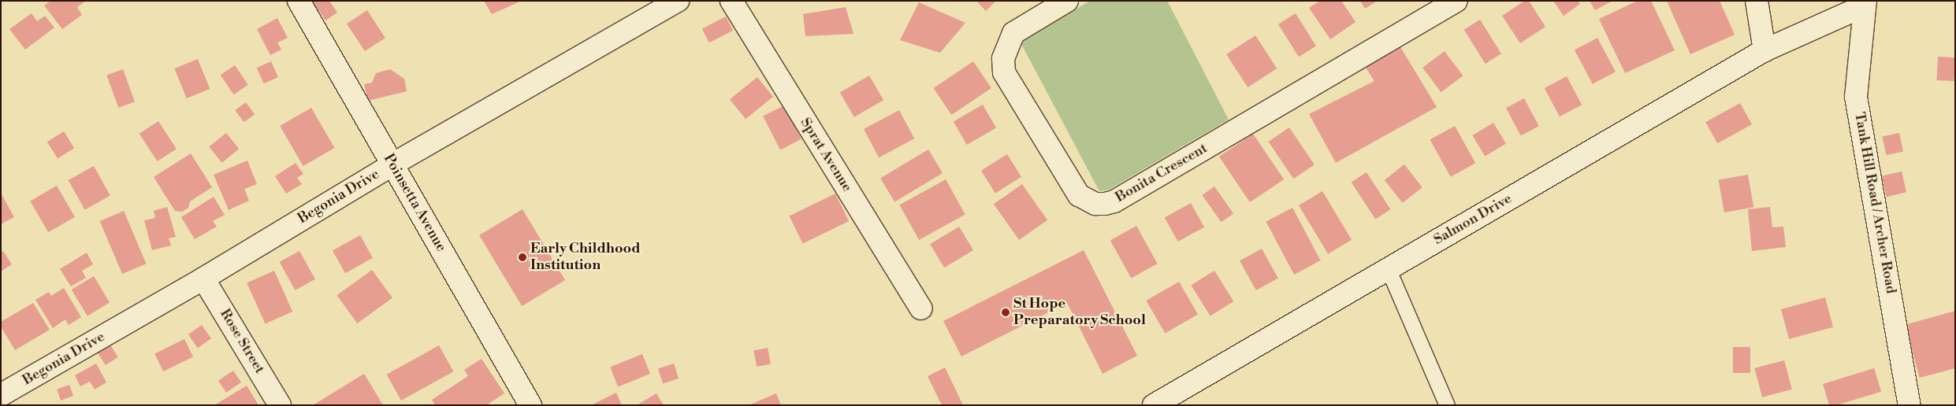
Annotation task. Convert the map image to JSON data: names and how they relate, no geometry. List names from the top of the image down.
{
  "streets": {
    "street": [
      "Sprat Avenue",
      "Bonita Crescent",
      "Begonia Drive",
      "Poinsetta Avenue",
      "Tank Hill Road / Archer Road",
      "Salmon Drive",
      "Rose Street"
    ]
  },
  "crossings": [
    ["Begonia Drive", "Poinsetta Avenue"],
    ["Begonia Drive", "Rose Street"],
    ["Tank Hill Road / Archer Road", "Salmon Drive"]
  ],
  "places": ["Early Childhood Institution", "St Hope Preparatory School"]
}
